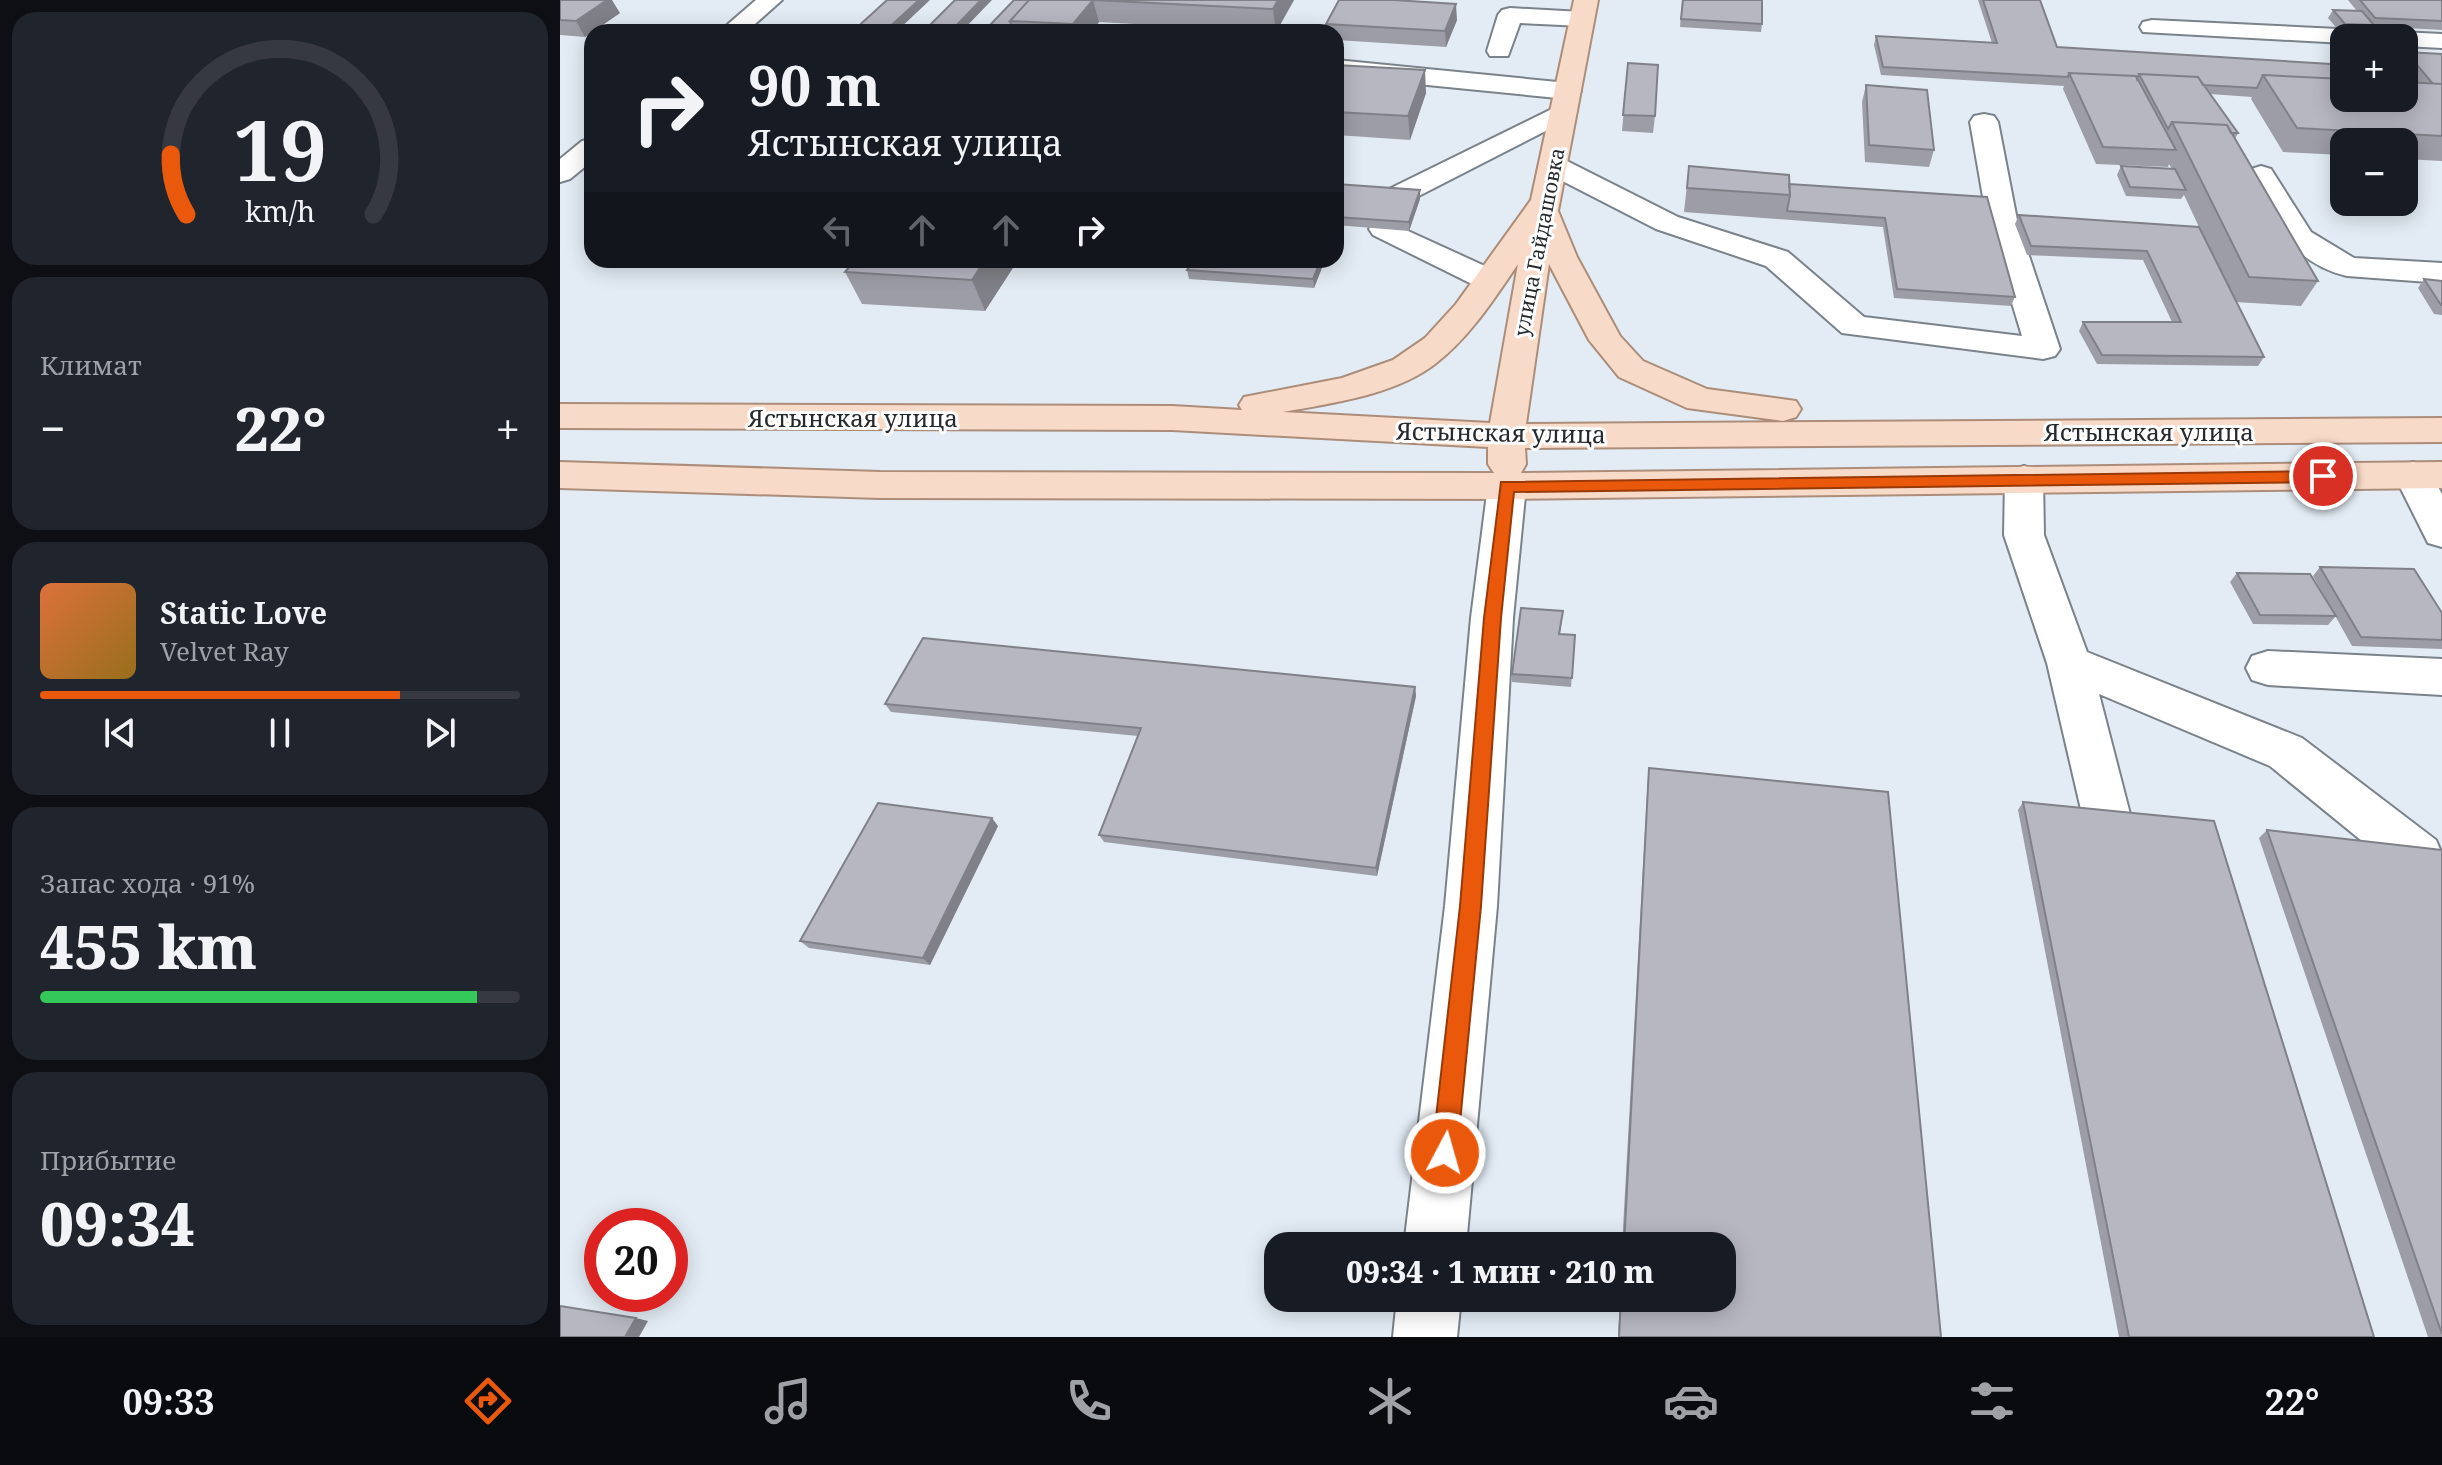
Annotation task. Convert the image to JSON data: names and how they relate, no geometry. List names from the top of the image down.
{
  "streets": {
    "main road": ["улица Гайдашовка", "Ястынская улица"]
  },
  "crossings": [
    ["улица Гайдашовка", "Ястынская улица"]
  ],
  "page": {
    "map_buttons": ["+", "−"],
    "turn": ["90 m", "Ястынская улица"],
    "tile": [
      "Климат",
      ["Запас хода · 91%", "455 km"],
      ["Прибытие", "09:34"]
    ],
    "heat": ["−", "22°", "+"],
    "song": ["Static Love", "Velvet Ray"],
    "limit": "20",
    "trip": "09:34 · 1 мин · 210 m",
    "tabs": ["09:33", "22°"],
    "gauge": ["19", "km/h"]
  }
}
